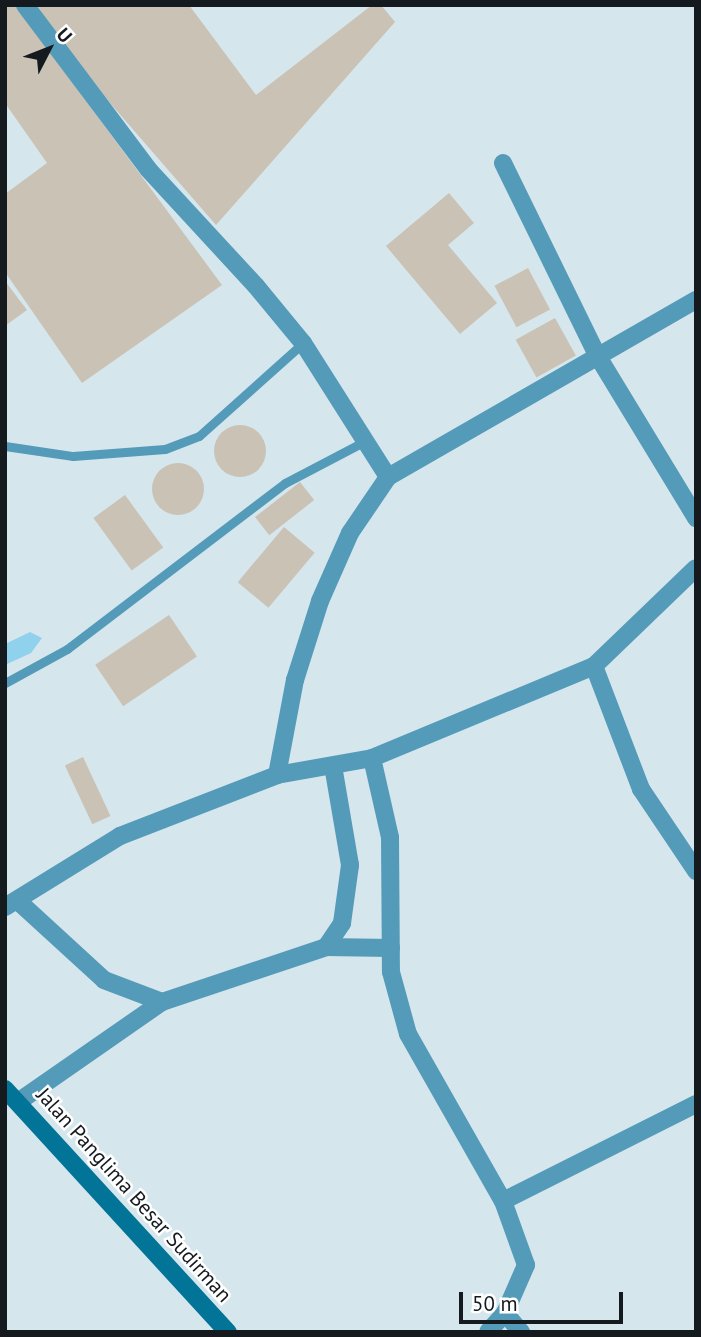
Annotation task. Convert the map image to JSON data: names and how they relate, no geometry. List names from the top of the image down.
{
  "streets": {
    "main road": ["Jalan Panglima Besar Sudirman"]
  },
  "scale_bar": "50 m",
  "north": "top right"
}
